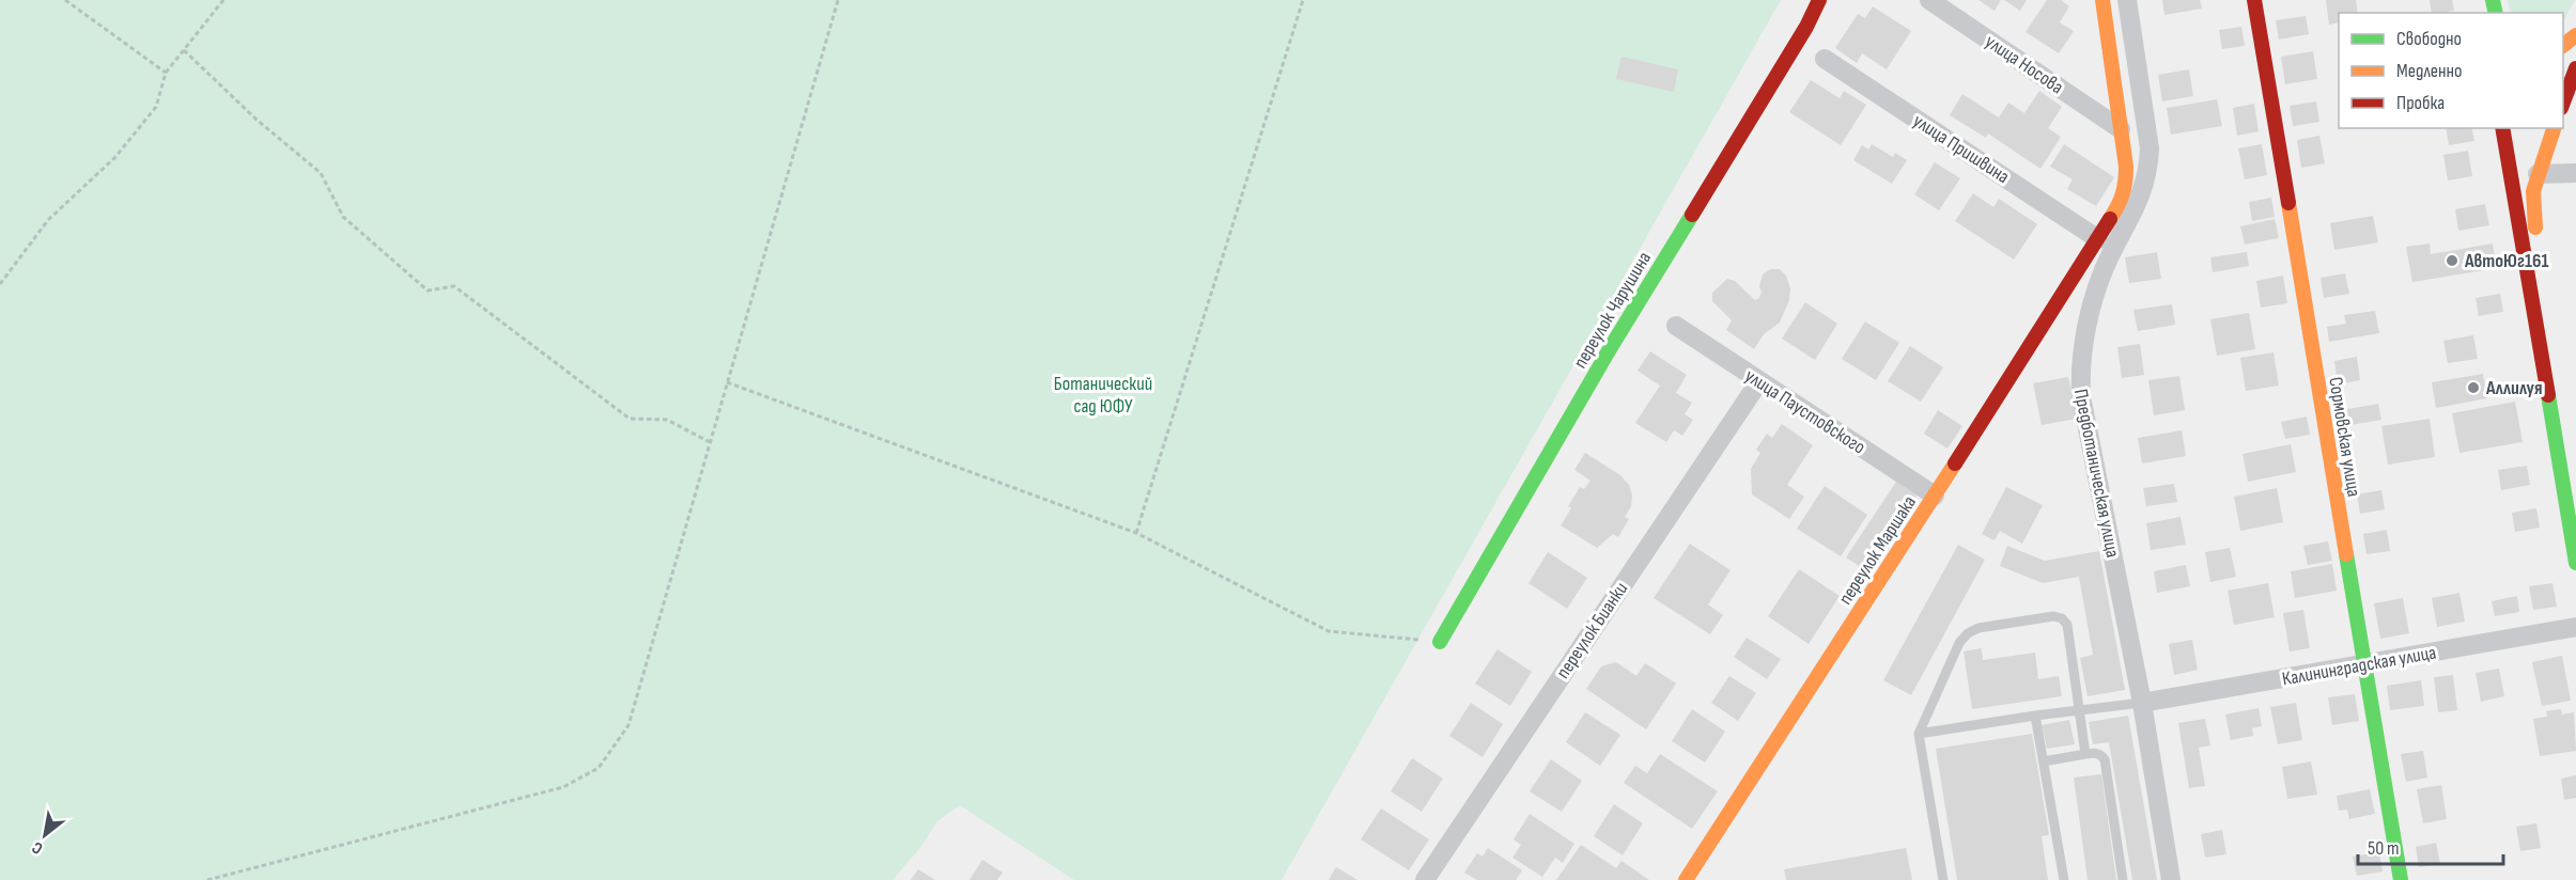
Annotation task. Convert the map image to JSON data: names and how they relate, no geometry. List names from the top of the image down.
{
  "streets": {
    "street": [
      "улица Носова",
      "улица Пришвина",
      "переулок Чарушина",
      "улица Паустовского",
      "Сормовская улица",
      "Предботаническая улица",
      "переулок Маршака",
      "переулок Бианки",
      "Калининградская улица"
    ]
  },
  "crossings": [
    ["улица Пришвина", "переулок Маршака"],
    ["улица Паустовского", "переулок Маршака"],
    ["улица Паустовского", "переулок Бианки"],
    ["Сормовская улица", "Калининградская улица"],
    ["Предботаническая улица", "Калининградская улица"]
  ],
  "parks": ["Ботанический сад ЮФУ"],
  "places": ["АвтоЮг161", "Аллилуя"],
  "legend": ["Свободно", "Медленно", "Пробка"],
  "scale_bar": "50 m",
  "north": "bottom left"
}
